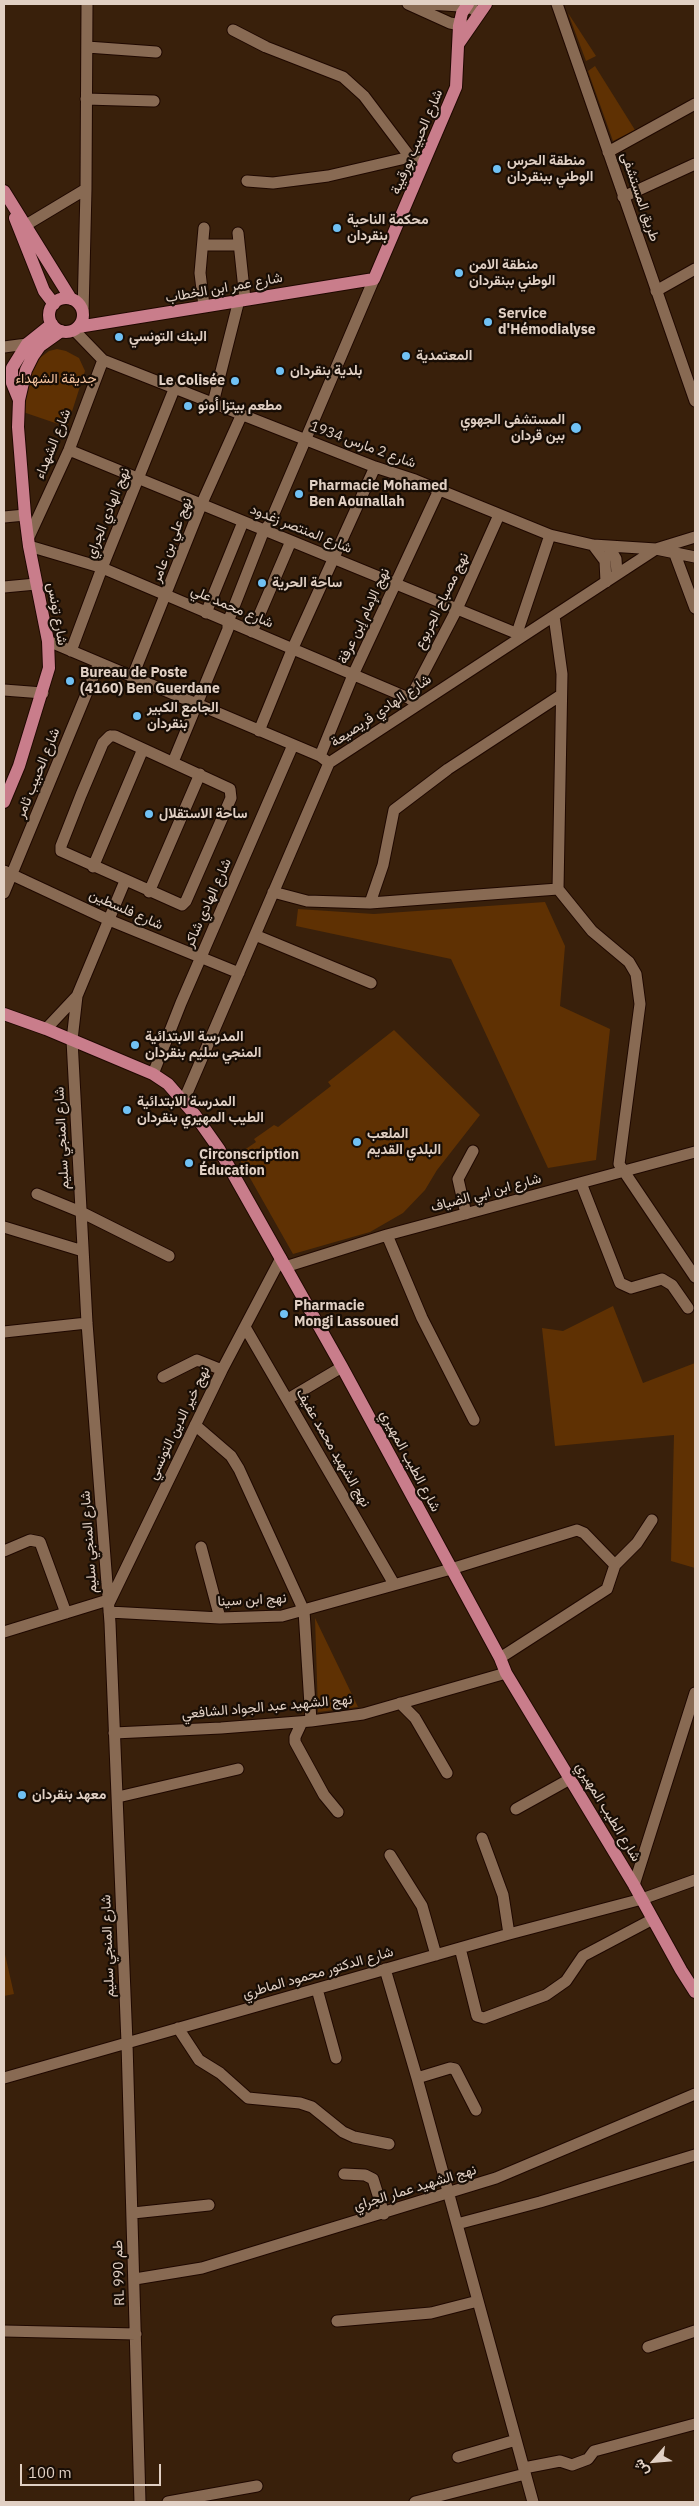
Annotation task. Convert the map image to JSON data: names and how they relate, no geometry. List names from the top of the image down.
{
  "streets": {
    "main road": [
      "شارع الحبيب بورقيبة",
      "شارع عمر ابن الخطاب",
      "شارع تونس",
      "شارع الطيب المهيري"
    ],
    "street": [
      "طريق المستشفى",
      "شارع الشهداء",
      "شارع 2 مارس 1934",
      "نهج الهادي الجراي",
      "شارع المنتصر زغدود",
      "نهج علي بن عامر",
      "نهج مصباح الجربوع",
      "شارع محمد علي",
      "نهج الإمام إبن عرفة",
      "شارع الهادي قريصيعة",
      "شارع الحبيب ثامر",
      "شارع الهادي شاكر",
      "شارع فلسطين",
      "شارع المنجي سليم",
      "شارع ابن ابي الضياف",
      "نهج خير الدين التونسي",
      "نهج الشهيد محمد عفيف",
      "نهج ابن سينا",
      "نهج الشهيد عبد الجواد الشافعي",
      "شارع الدكتور محمود الماطري",
      "نهج الشهيد عمار الجراي",
      "RL طم 990"
    ]
  },
  "crossings": [
    ["شارع الحبيب بورقيبة", "شارع عمر ابن الخطاب"],
    ["شارع الحبيب بورقيبة", "شارع 2 مارس 1934"],
    ["شارع الحبيب بورقيبة", "شارع المنتصر زغدود"],
    ["شارع الحبيب بورقيبة", "شارع محمد علي"],
    ["شارع عمر ابن الخطاب", "شارع 2 مارس 1934"],
    ["شارع الشهداء", "شارع 2 مارس 1934"],
    ["شارع الشهداء", "شارع المنتصر زغدود"],
    ["شارع الشهداء", "شارع محمد علي"],
    ["شارع الشهداء", "شارع تونس"],
    ["شارع 2 مارس 1934", "نهج الهادي الجراي"],
    ["شارع 2 مارس 1934", "نهج علي بن عامر"],
    ["شارع 2 مارس 1934", "نهج مصباح الجربوع"],
    ["شارع 2 مارس 1934", "نهج الإمام إبن عرفة"],
    ["شارع 2 مارس 1934", "شارع الهادي قريصيعة"],
    ["نهج الهادي الجراي", "شارع المنتصر زغدود"],
    ["نهج الهادي الجراي", "شارع محمد علي"],
    ["شارع المنتصر زغدود", "نهج علي بن عامر"],
    ["شارع المنتصر زغدود", "نهج مصباح الجربوع"],
    ["شارع المنتصر زغدود", "نهج الإمام إبن عرفة"],
    ["شارع المنتصر زغدود", "شارع الهادي قريصيعة"],
    ["نهج علي بن عامر", "شارع محمد علي"],
    ["نهج مصباح الجربوع", "شارع محمد علي"],
    ["نهج مصباح الجربوع", "شارع الهادي قريصيعة"],
    ["شارع محمد علي", "شارع تونس"],
    ["شارع محمد علي", "نهج الإمام إبن عرفة"],
    ["شارع محمد علي", "شارع الهادي قريصيعة"],
    ["نهج الإمام إبن عرفة", "شارع الهادي قريصيعة"],
    ["شارع الهادي قريصيعة", "شارع فلسطين"],
    ["شارع الهادي قريصيعة", "شارع الطيب المهيري"],
    ["شارع الحبيب ثامر", "شارع فلسطين"],
    ["شارع الهادي شاكر", "شارع فلسطين"],
    ["شارع الهادي شاكر", "شارع الطيب المهيري"],
    ["شارع المنجي سليم", "نهج خير الدين التونسي"],
    ["شارع المنجي سليم", "شارع الطيب المهيري"],
    ["شارع المنجي سليم", "نهج ابن سينا"],
    ["شارع المنجي سليم", "نهج الشهيد عبد الجواد الشافعي"],
    ["شارع المنجي سليم", "شارع الدكتور محمود الماطري"],
    ["شارع المنجي سليم", "RL طم 990"],
    ["شارع ابن ابي الضياف", "نهج خير الدين التونسي"],
    ["شارع ابن ابي الضياف", "شارع الطيب المهيري"],
    ["نهج خير الدين التونسي", "نهج الشهيد محمد عفيف"],
    ["نهج خير الدين التونسي", "شارع الطيب المهيري"],
    ["نهج خير الدين التونسي", "نهج ابن سينا"],
    ["نهج الشهيد محمد عفيف", "نهج ابن سينا"],
    ["شارع الطيب المهيري", "نهج ابن سينا"],
    ["شارع الطيب المهيري", "نهج الشهيد عبد الجواد الشافعي"],
    ["شارع الطيب المهيري", "شارع الدكتور محمود الماطري"],
    ["شارع الدكتور محمود الماطري", "RL طم 990"],
    ["نهج الشهيد عمار الجراي", "RL طم 990"]
  ],
  "parks": ["جديقة الشهداء"],
  "places": [
    "منطقة الحرس الوطني ببنقردان",
    "محكمة الناحية بنقردان",
    "منطقة الامن الوطني ببنقردان",
    "Service d'Hémodialyse",
    "البنك التونسي",
    "المعتمدية",
    "بلدية بنقردان",
    "Le Colisée",
    "مطعم بيتزا أونو",
    "المستشفى الجهوي ببن قردان",
    "Pharmacie Mohamed Ben Aounallah",
    "ساحة الحرية",
    "Bureau de Poste (4160) Ben Guerdane",
    "الجامع الكبير بنقردان",
    "ساحة الاستقلال",
    "المدرسة الابتدائية المنجي سليم بنقردان",
    "المدرسة الابتدائية الطيب المهيري بنقردان",
    "الملعب البلدي القديم",
    "Circonscription Éducation",
    "Pharmacie Mongi Lassoued",
    "معهد بنقردان"
  ],
  "scale_bar": "100 m",
  "north": "bottom left"
}
